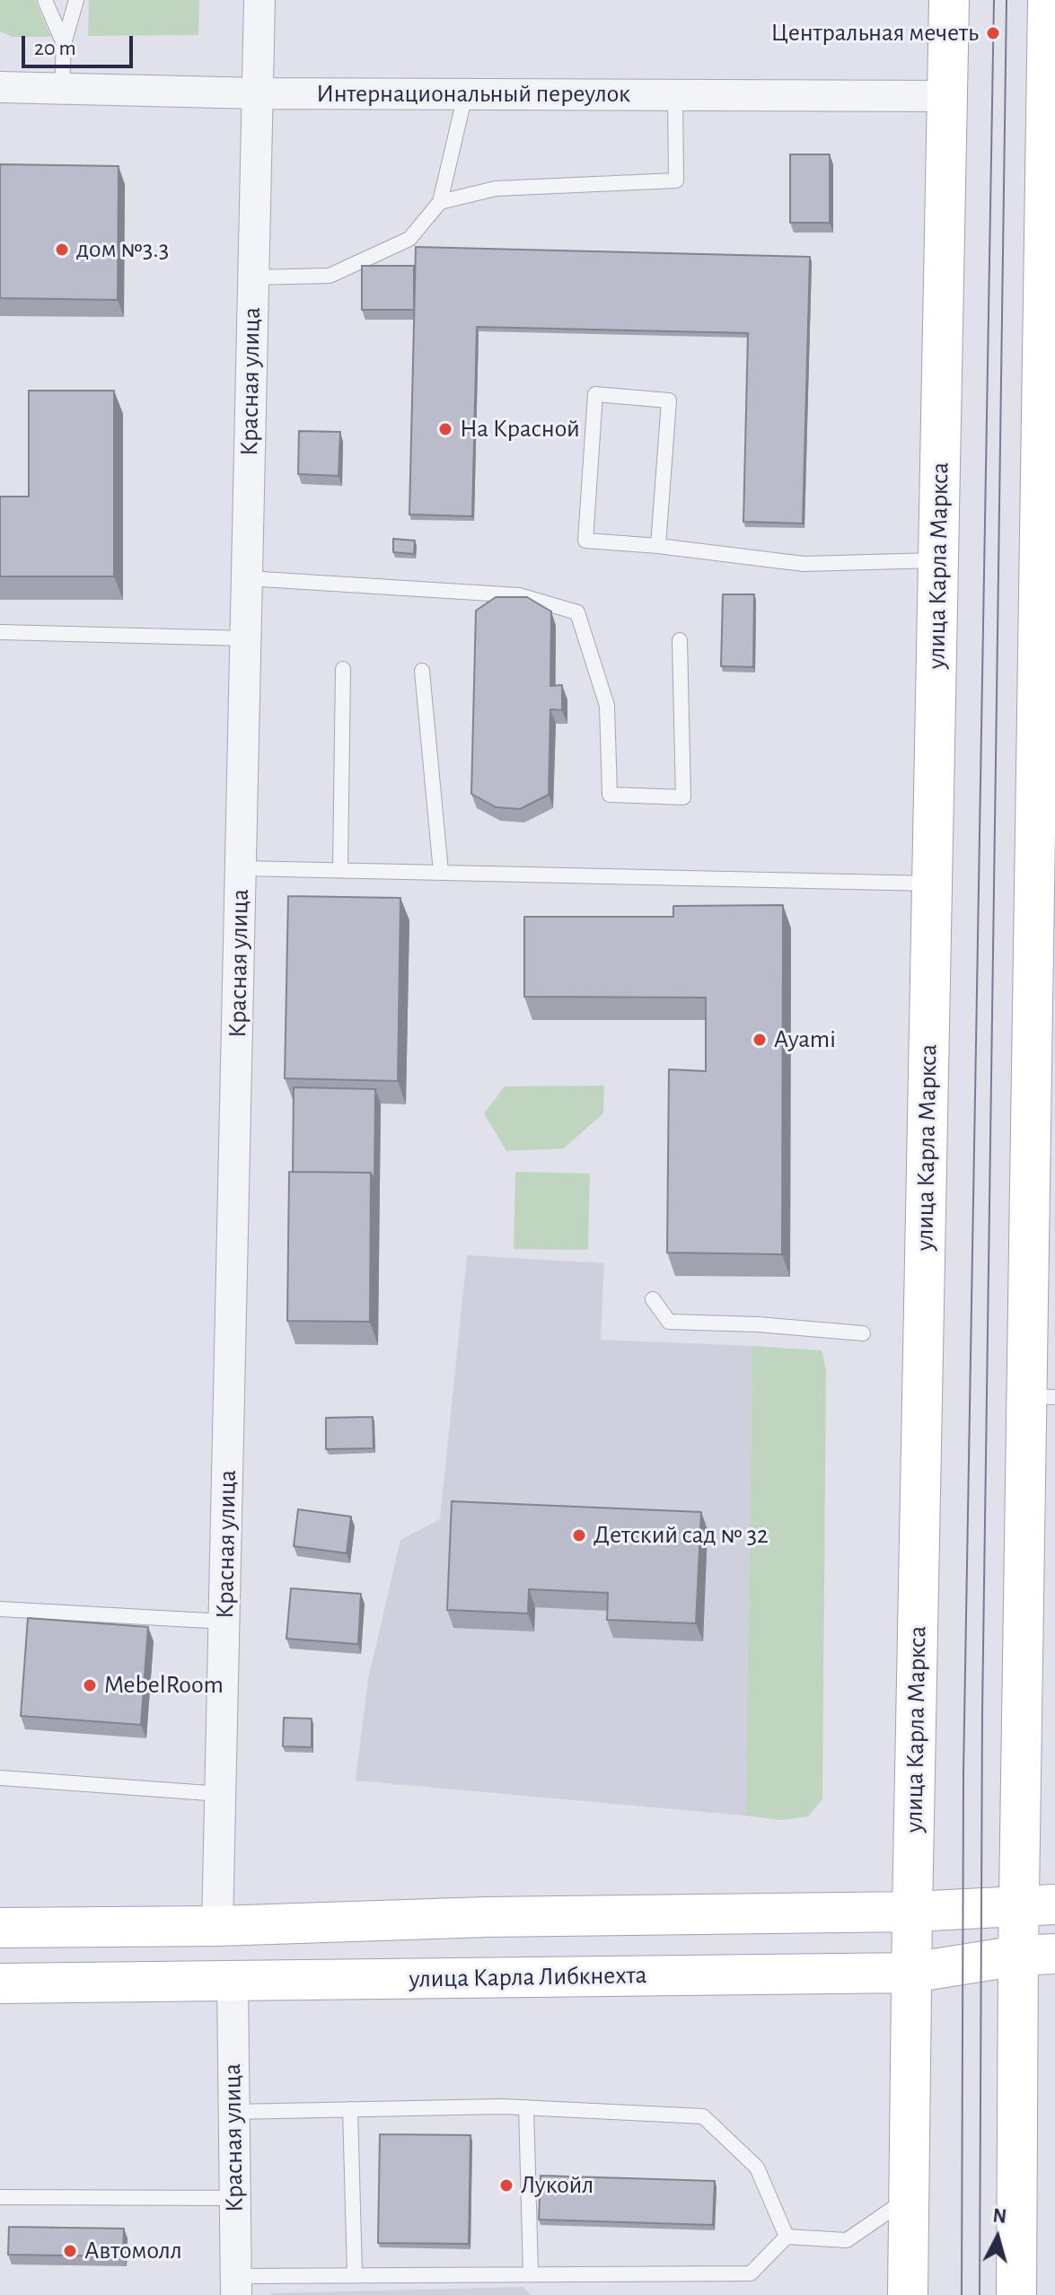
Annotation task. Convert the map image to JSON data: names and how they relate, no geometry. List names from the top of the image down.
{
  "streets": {
    "main road": ["улица Карла Маркса", "улица Карла Либкнехта"],
    "street": ["Интернациональный переулок", "Красная улица"]
  },
  "crossings": [
    ["Интернациональный переулок", "Красная улица"],
    ["Интернациональный переулок", "улица Карла Маркса"],
    ["Красная улица", "улица Карла Либкнехта"],
    ["улица Карла Маркса", "улица Карла Либкнехта"]
  ],
  "places": [
    "Центральная мечеть",
    "дом №3.3",
    "На Красной",
    "Ayami",
    "Детский сад № 32",
    "MebelRoom",
    "Лукойл",
    "Автомолл"
  ],
  "scale_bar": "20 m",
  "north": "top"
}
